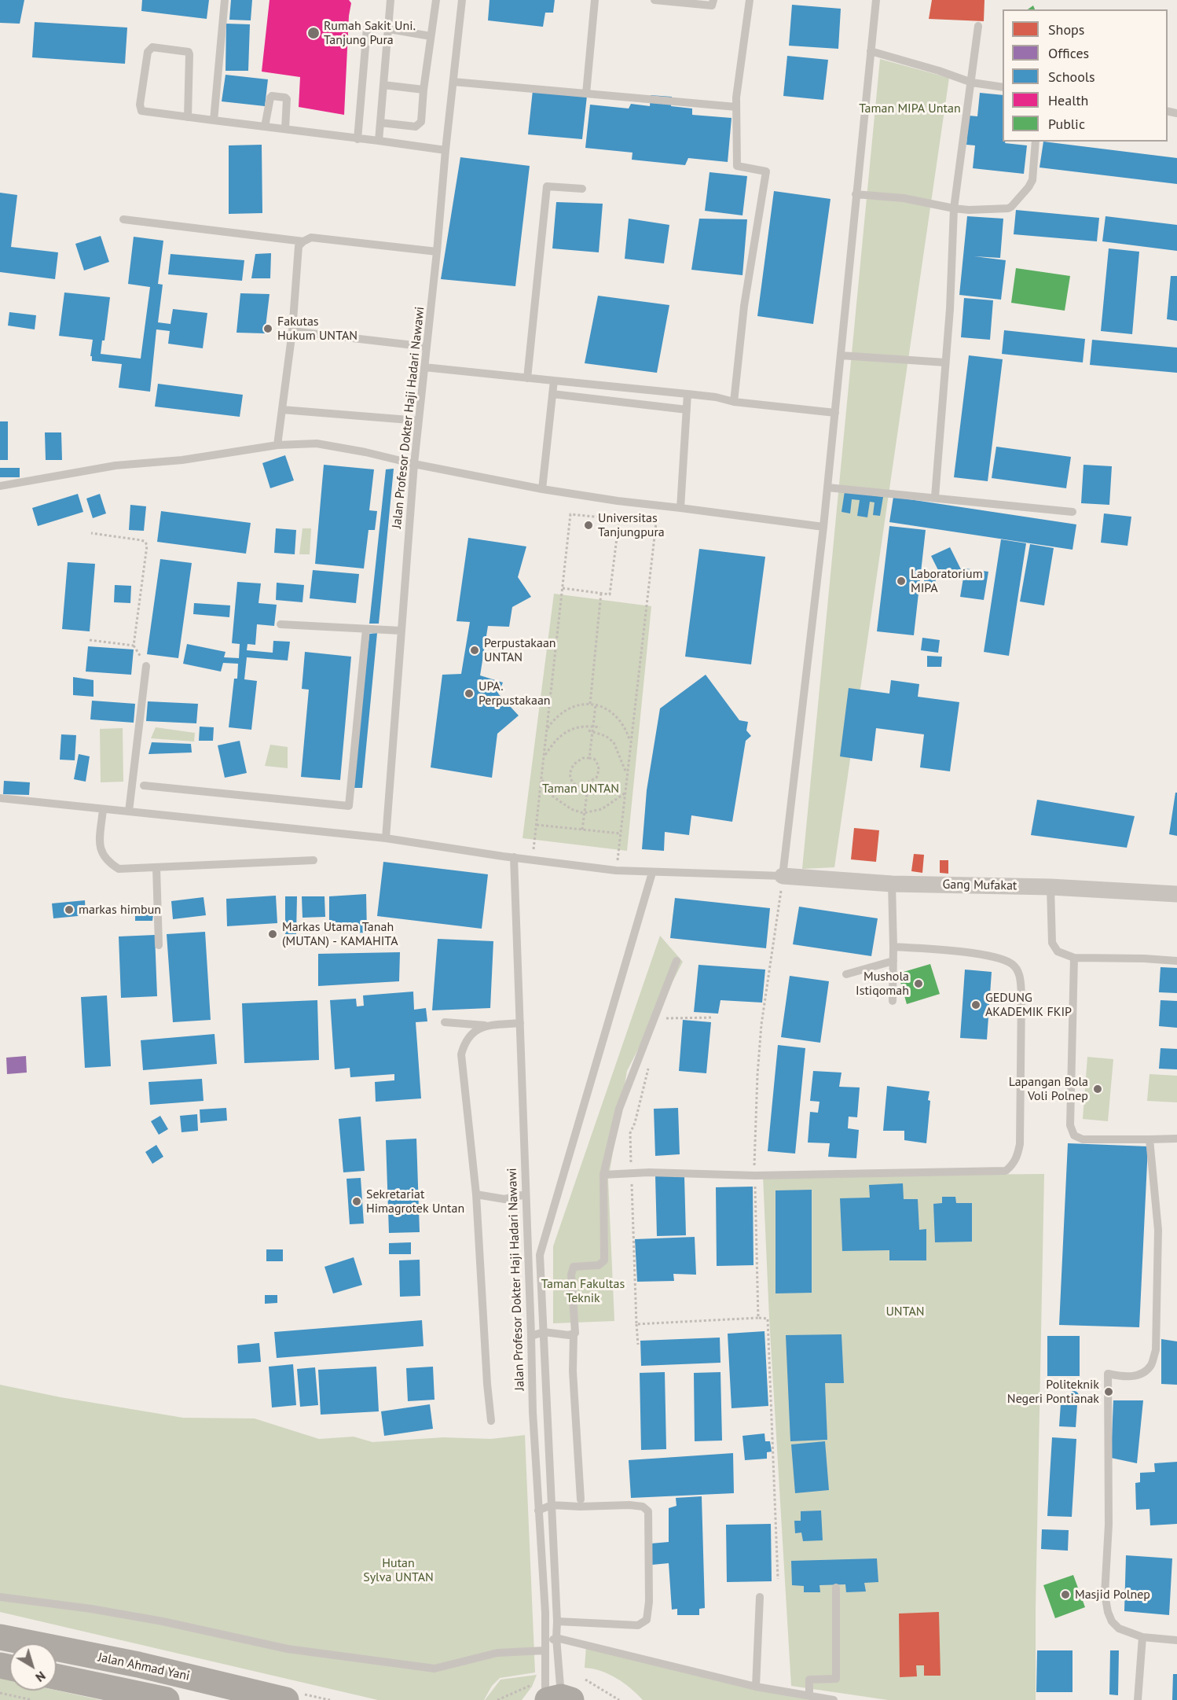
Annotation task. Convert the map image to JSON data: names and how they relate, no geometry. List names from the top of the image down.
{
  "streets": {
    "highway": ["Jalan Ahmad Yani"],
    "street": ["Gang Mufakat"],
    "lane": ["Jalan Profesor Dokter Haji Hadari Nawawi"]
  },
  "parks": [
    "Taman MIPA Untan",
    "Taman UNTAN",
    "Taman Fakultas Teknik",
    "UNTAN",
    "Hutan Sylva UNTAN"
  ],
  "places": [
    "Rumah Sakit Uni. Tanjung Pura",
    "Fakutas Hukum UNTAN",
    "Universitas Tanjungpura",
    "Laboratorium MIPA",
    "Perpustakaan UNTAN",
    "UPA. Perpustakaan",
    "markas himbun",
    "Markas Utama Tanah (MUTAN) - KAMAHITA",
    "Mushola Istiqomah",
    "GEDUNG AKADEMIK FKIP",
    "Lapangan Bola Voli Polnep",
    "Sekretariat Himagrotek Untan",
    "Politeknik Negeri Pontianak",
    "Masjid Polnep"
  ],
  "legend": [
    "Shops",
    "Offices",
    "Schools",
    "Health",
    "Public"
  ],
  "north": "bottom right"
}
